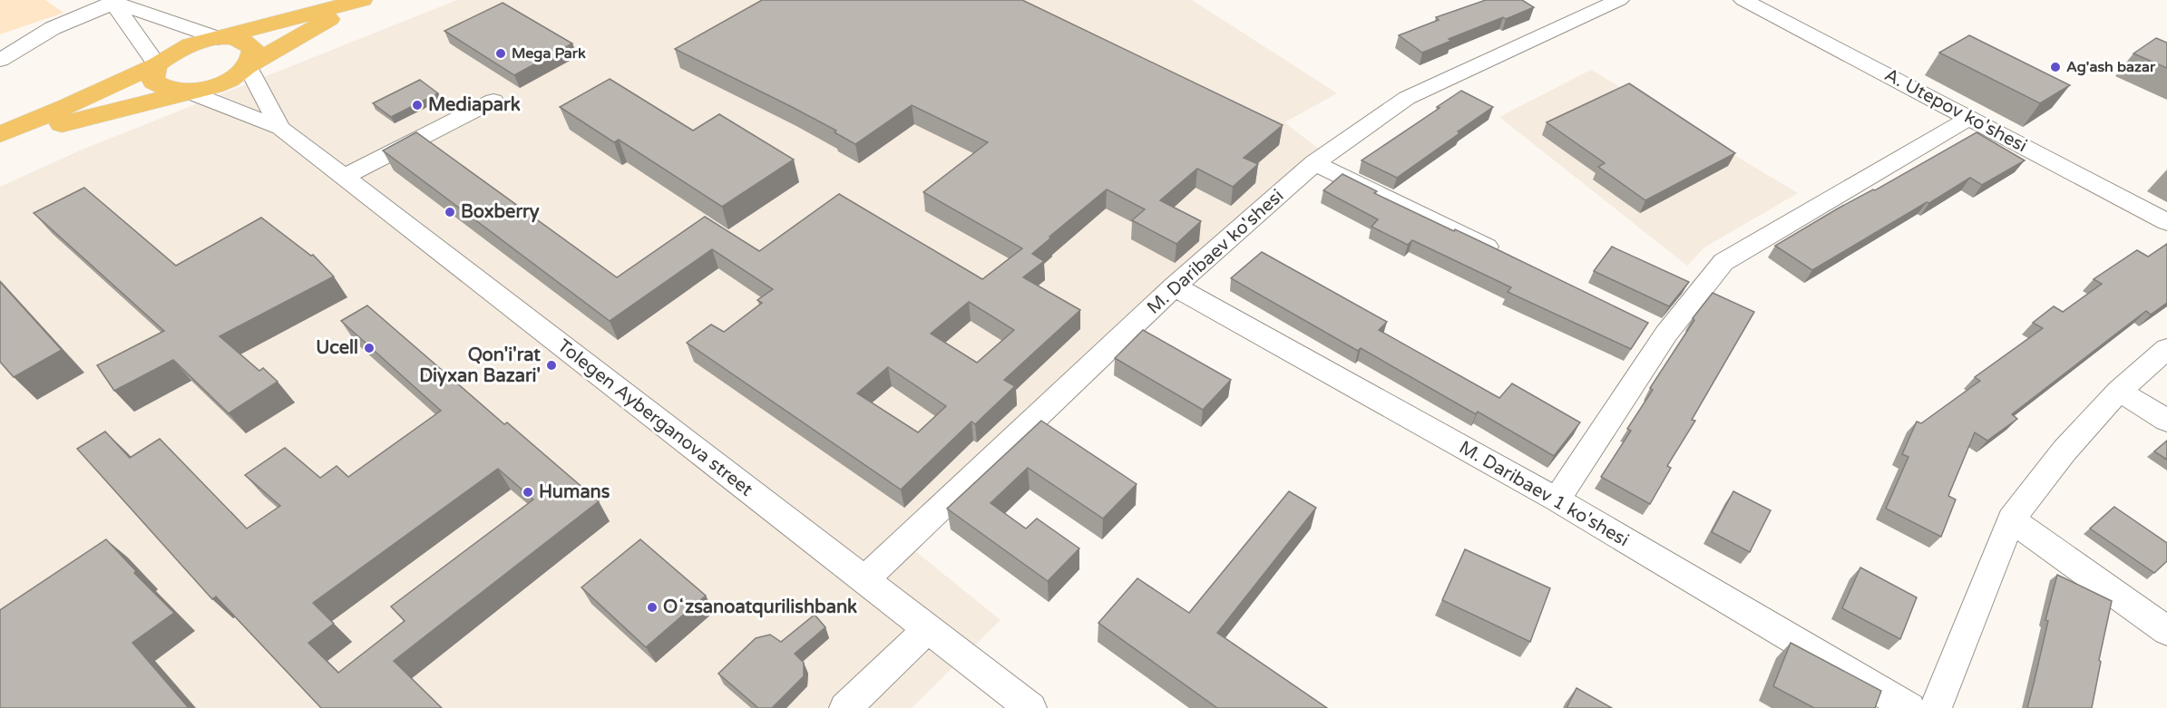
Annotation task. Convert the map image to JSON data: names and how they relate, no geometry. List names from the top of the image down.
{
  "streets": {
    "street": [
      "A. Utepov ko'shesi",
      "M. Daribaev ko'shesi",
      "Tolegen Ayberganova street",
      "M. Daribaev 1 ko'shesi"
    ]
  },
  "crossings": [
    ["M. Daribaev ko'shesi", "Tolegen Ayberganova street"],
    ["M. Daribaev ko'shesi", "M. Daribaev 1 ko'shesi"]
  ],
  "places": [
    "Mega Park",
    "Ag'ash bazar",
    "Mediapark",
    "Boxberry",
    "Ucell",
    "Qon'i'rat Diyxan Bazari'",
    "Humans",
    "Oʻzsanoatqurilishbank"
  ]
}
